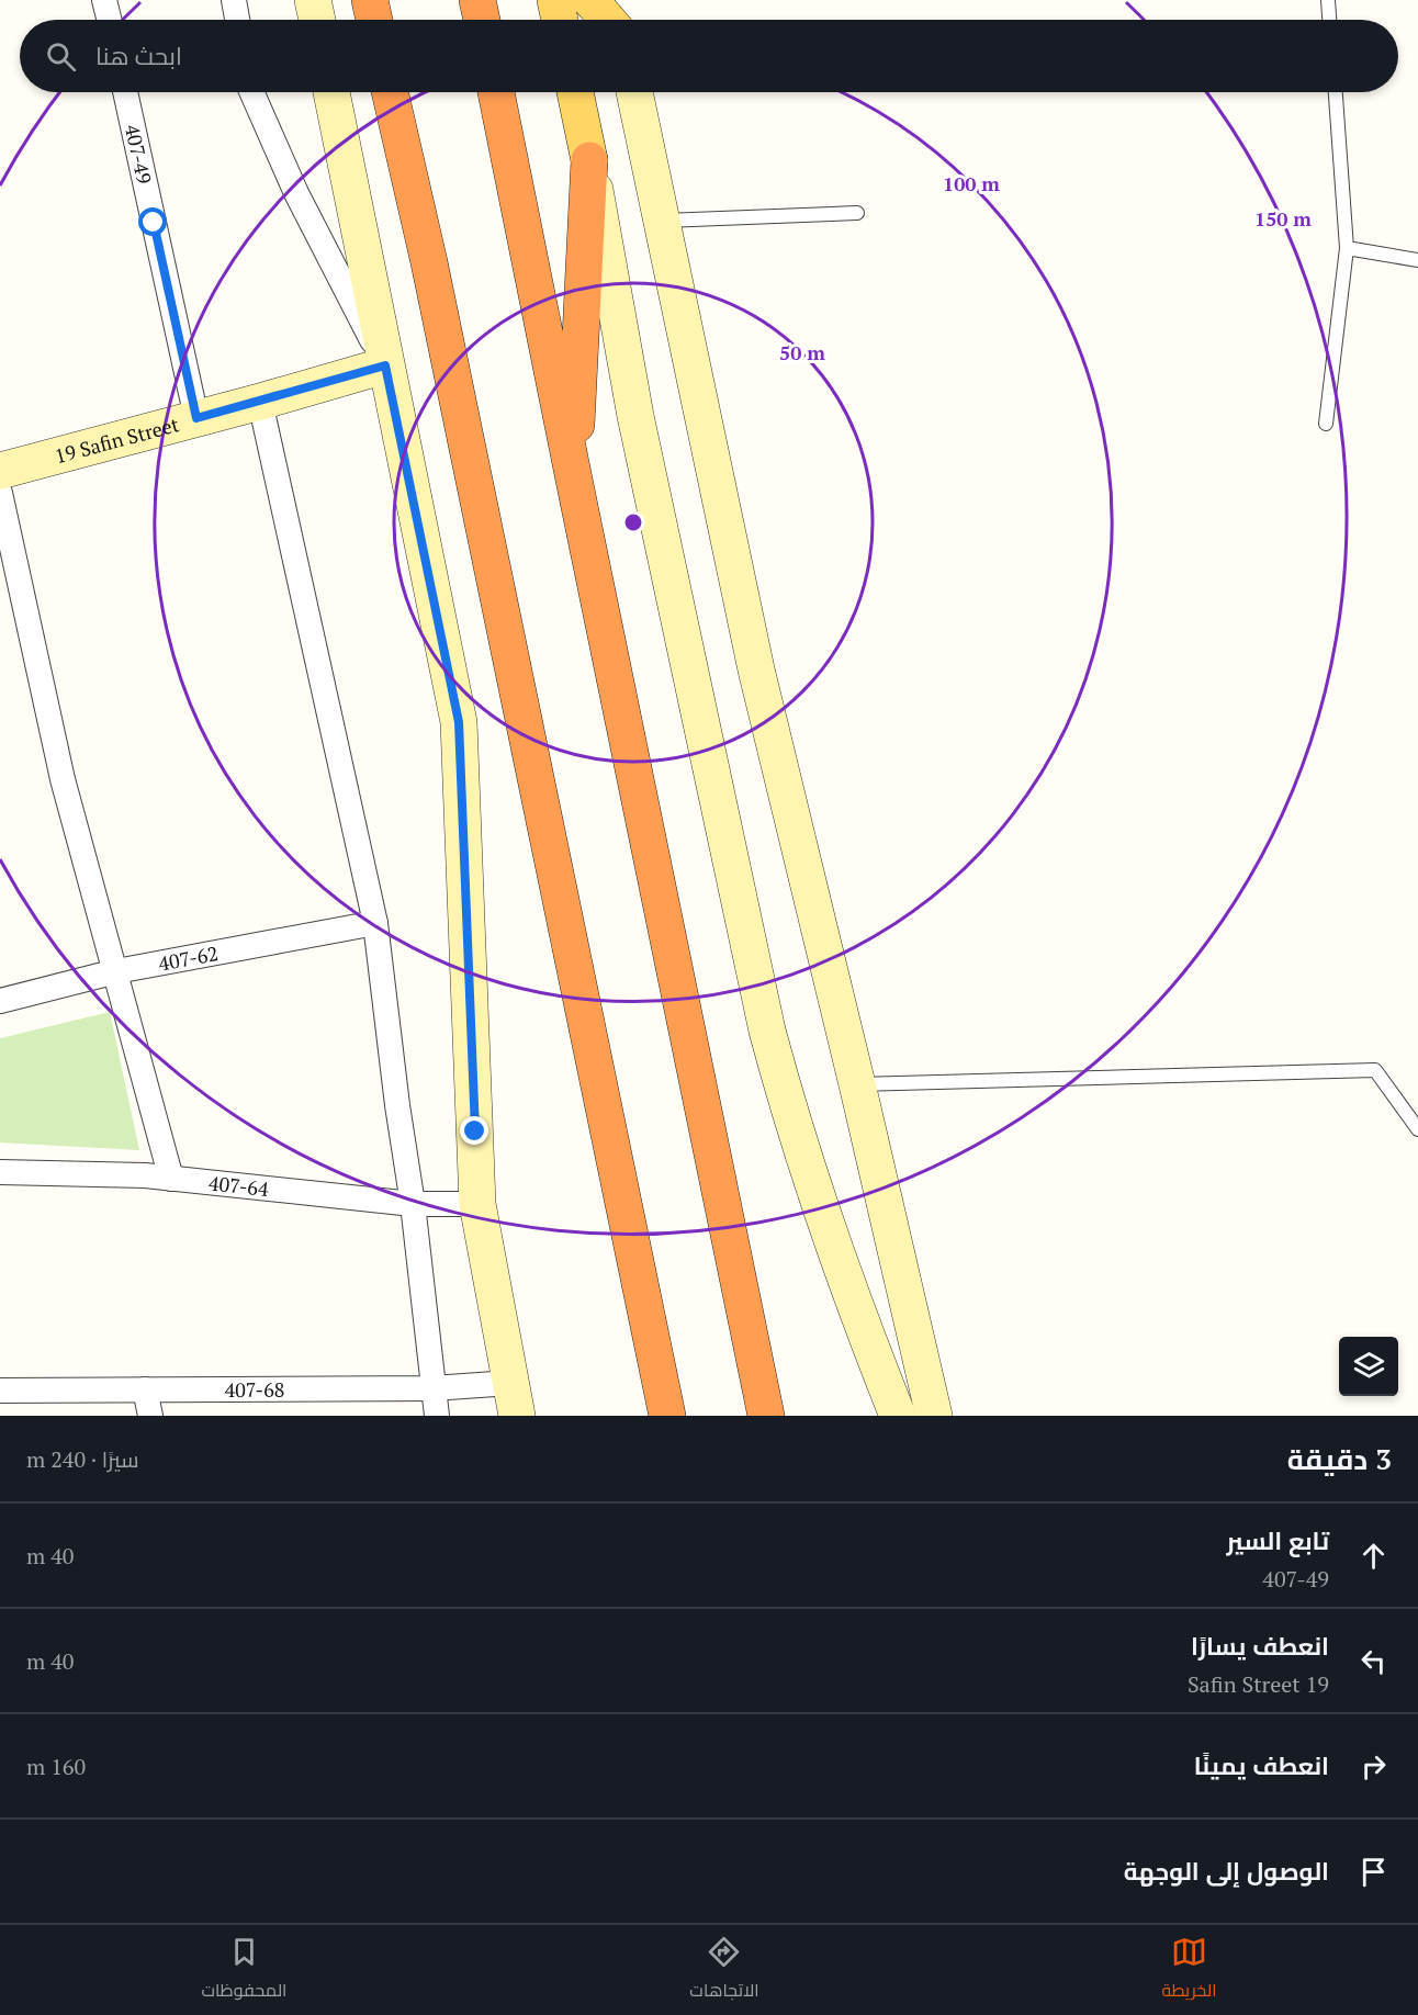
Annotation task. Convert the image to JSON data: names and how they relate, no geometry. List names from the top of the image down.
{
  "streets": {
    "main road": ["19 Safin Street"],
    "street": [
      "407-49",
      "407-62",
      "407-64",
      "407-68"
    ]
  },
  "crossings": [
    ["407-49", "19 Safin Street"]
  ],
  "page": {
    "search": "ابحث هنا",
    "heading": ["3 دقيقة", "سيرًا · 240 m"],
    "list": [
      ["تابع السير", "407-49", "40 m"],
      ["انعطف يسارًا", "19 Safin Street", "40 m"],
      ["انعطف يمينًا", "160 m"],
      "الوصول إلى الوجهة"
    ],
    "nav": ["الخريطة", "الاتجاهات", "المحفوظات"]
  },
  "rings": ["100 m", "150 m", "50 m"]
}
